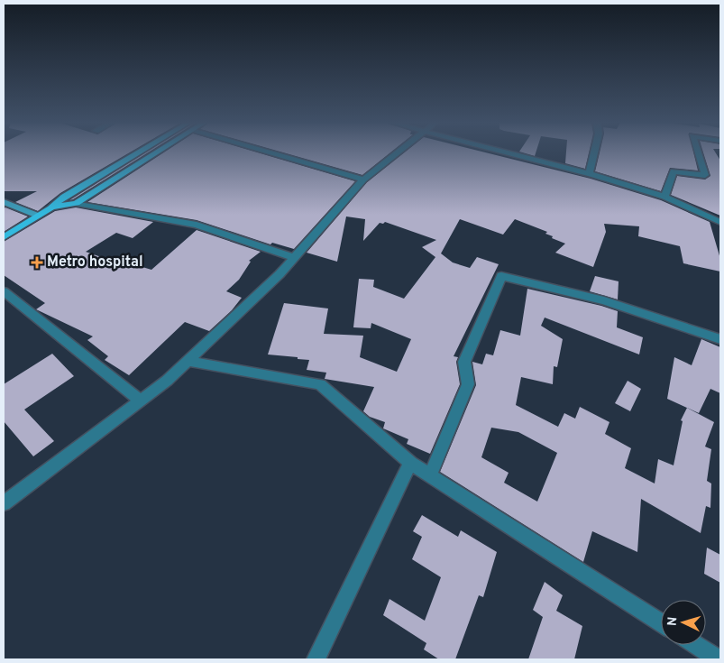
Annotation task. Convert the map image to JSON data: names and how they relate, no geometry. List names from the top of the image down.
{
  "places": {
    "health": ["Metro hospital"]
  },
  "north": "left"
}
